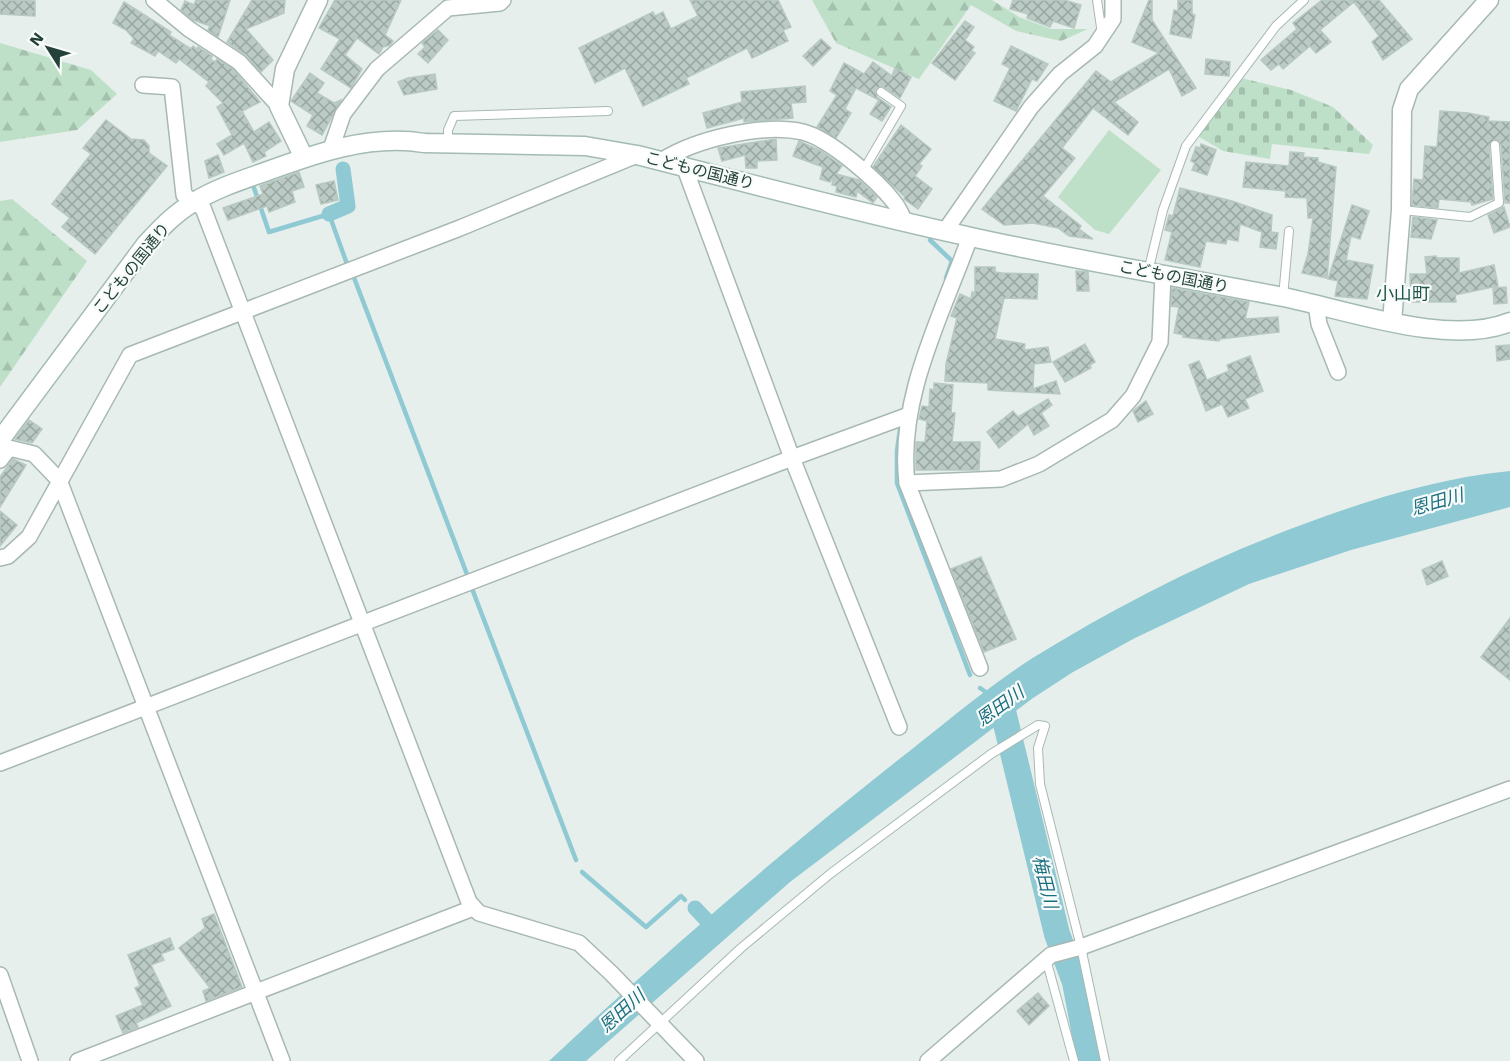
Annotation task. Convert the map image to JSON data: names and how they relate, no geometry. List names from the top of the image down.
{
  "streets": {
    "main road": ["こどもの国通り"]
  },
  "districts": ["小山町"],
  "water": ["恩田川", "梅田川"],
  "north": "top left"
}
